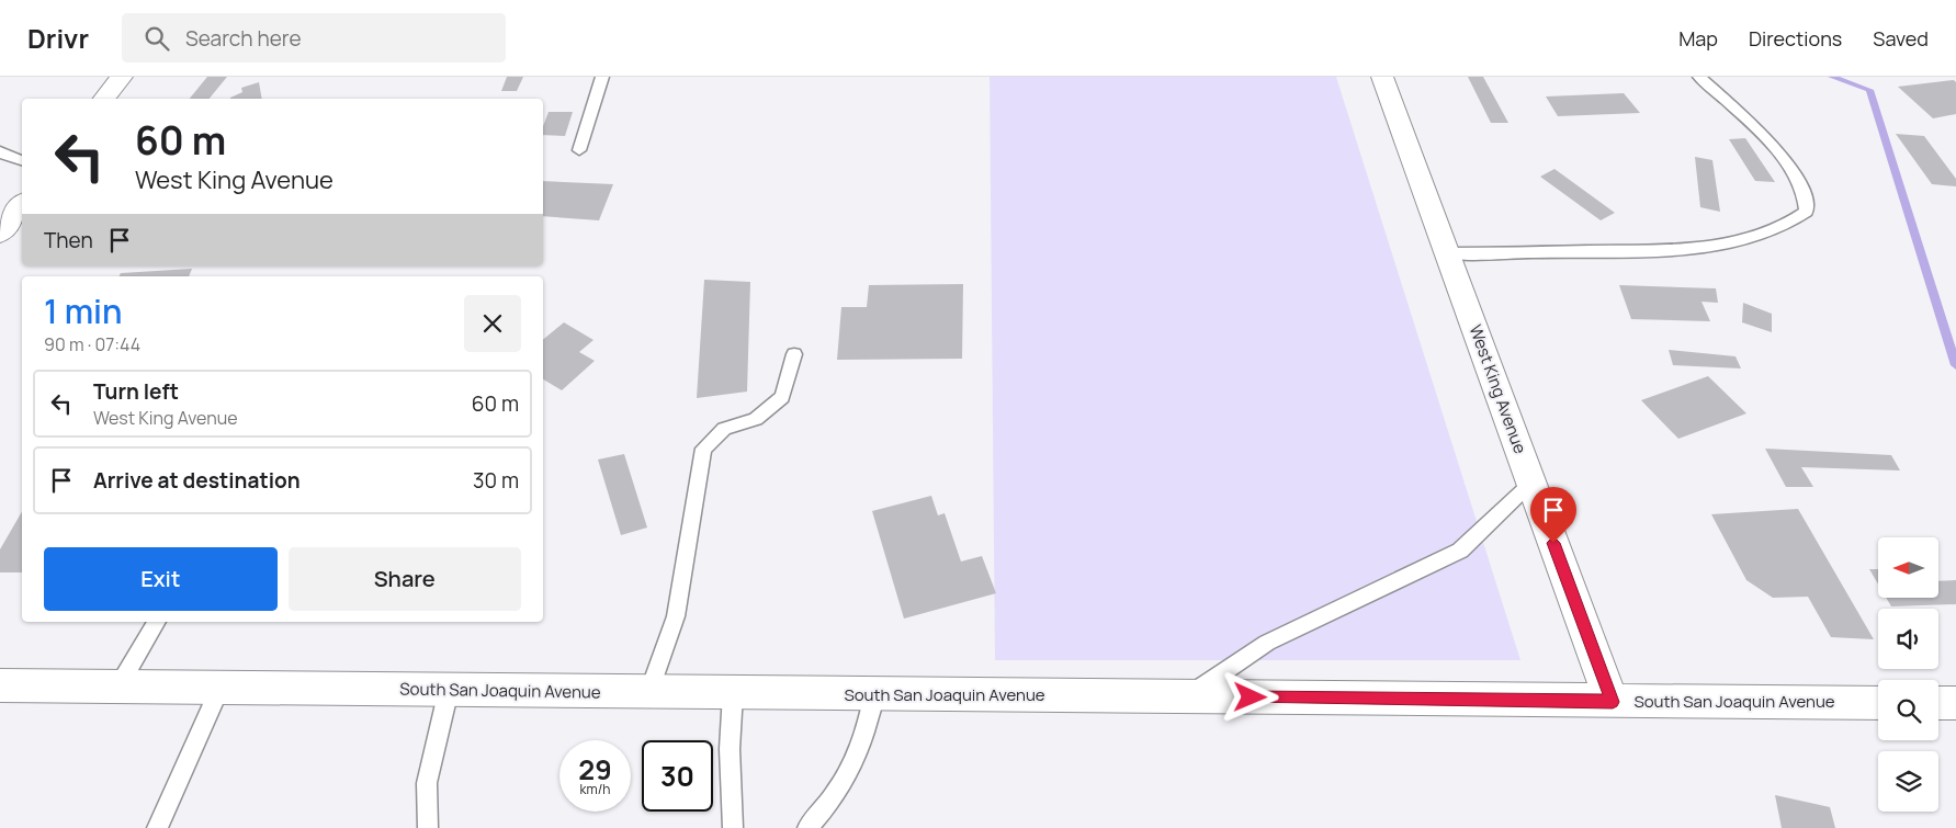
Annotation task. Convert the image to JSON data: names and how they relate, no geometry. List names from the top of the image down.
{
  "streets": {
    "street": ["West King Avenue", "South San Joaquin Avenue"]
  },
  "crossings": [
    ["West King Avenue", "South San Joaquin Avenue"]
  ],
  "north": "left",
  "page": {
    "header": "Drivr",
    "search": "Search here",
    "nav": ["Map", "Directions", "Saved"],
    "turn": ["60 m", "West King Avenue"],
    "then": "Then",
    "heading": ["1 min", "90 m · 07:44"],
    "list": [
      {
        "name": "Turn left",
        "note": "West King Avenue",
        "value": "60 m"
      },
      {
        "name": "Arrive at destination",
        "value": "30 m"
      }
    ],
    "buttons": ["Exit", "Share"],
    "speed": "29 km/h",
    "limit": "30"
  }
}
